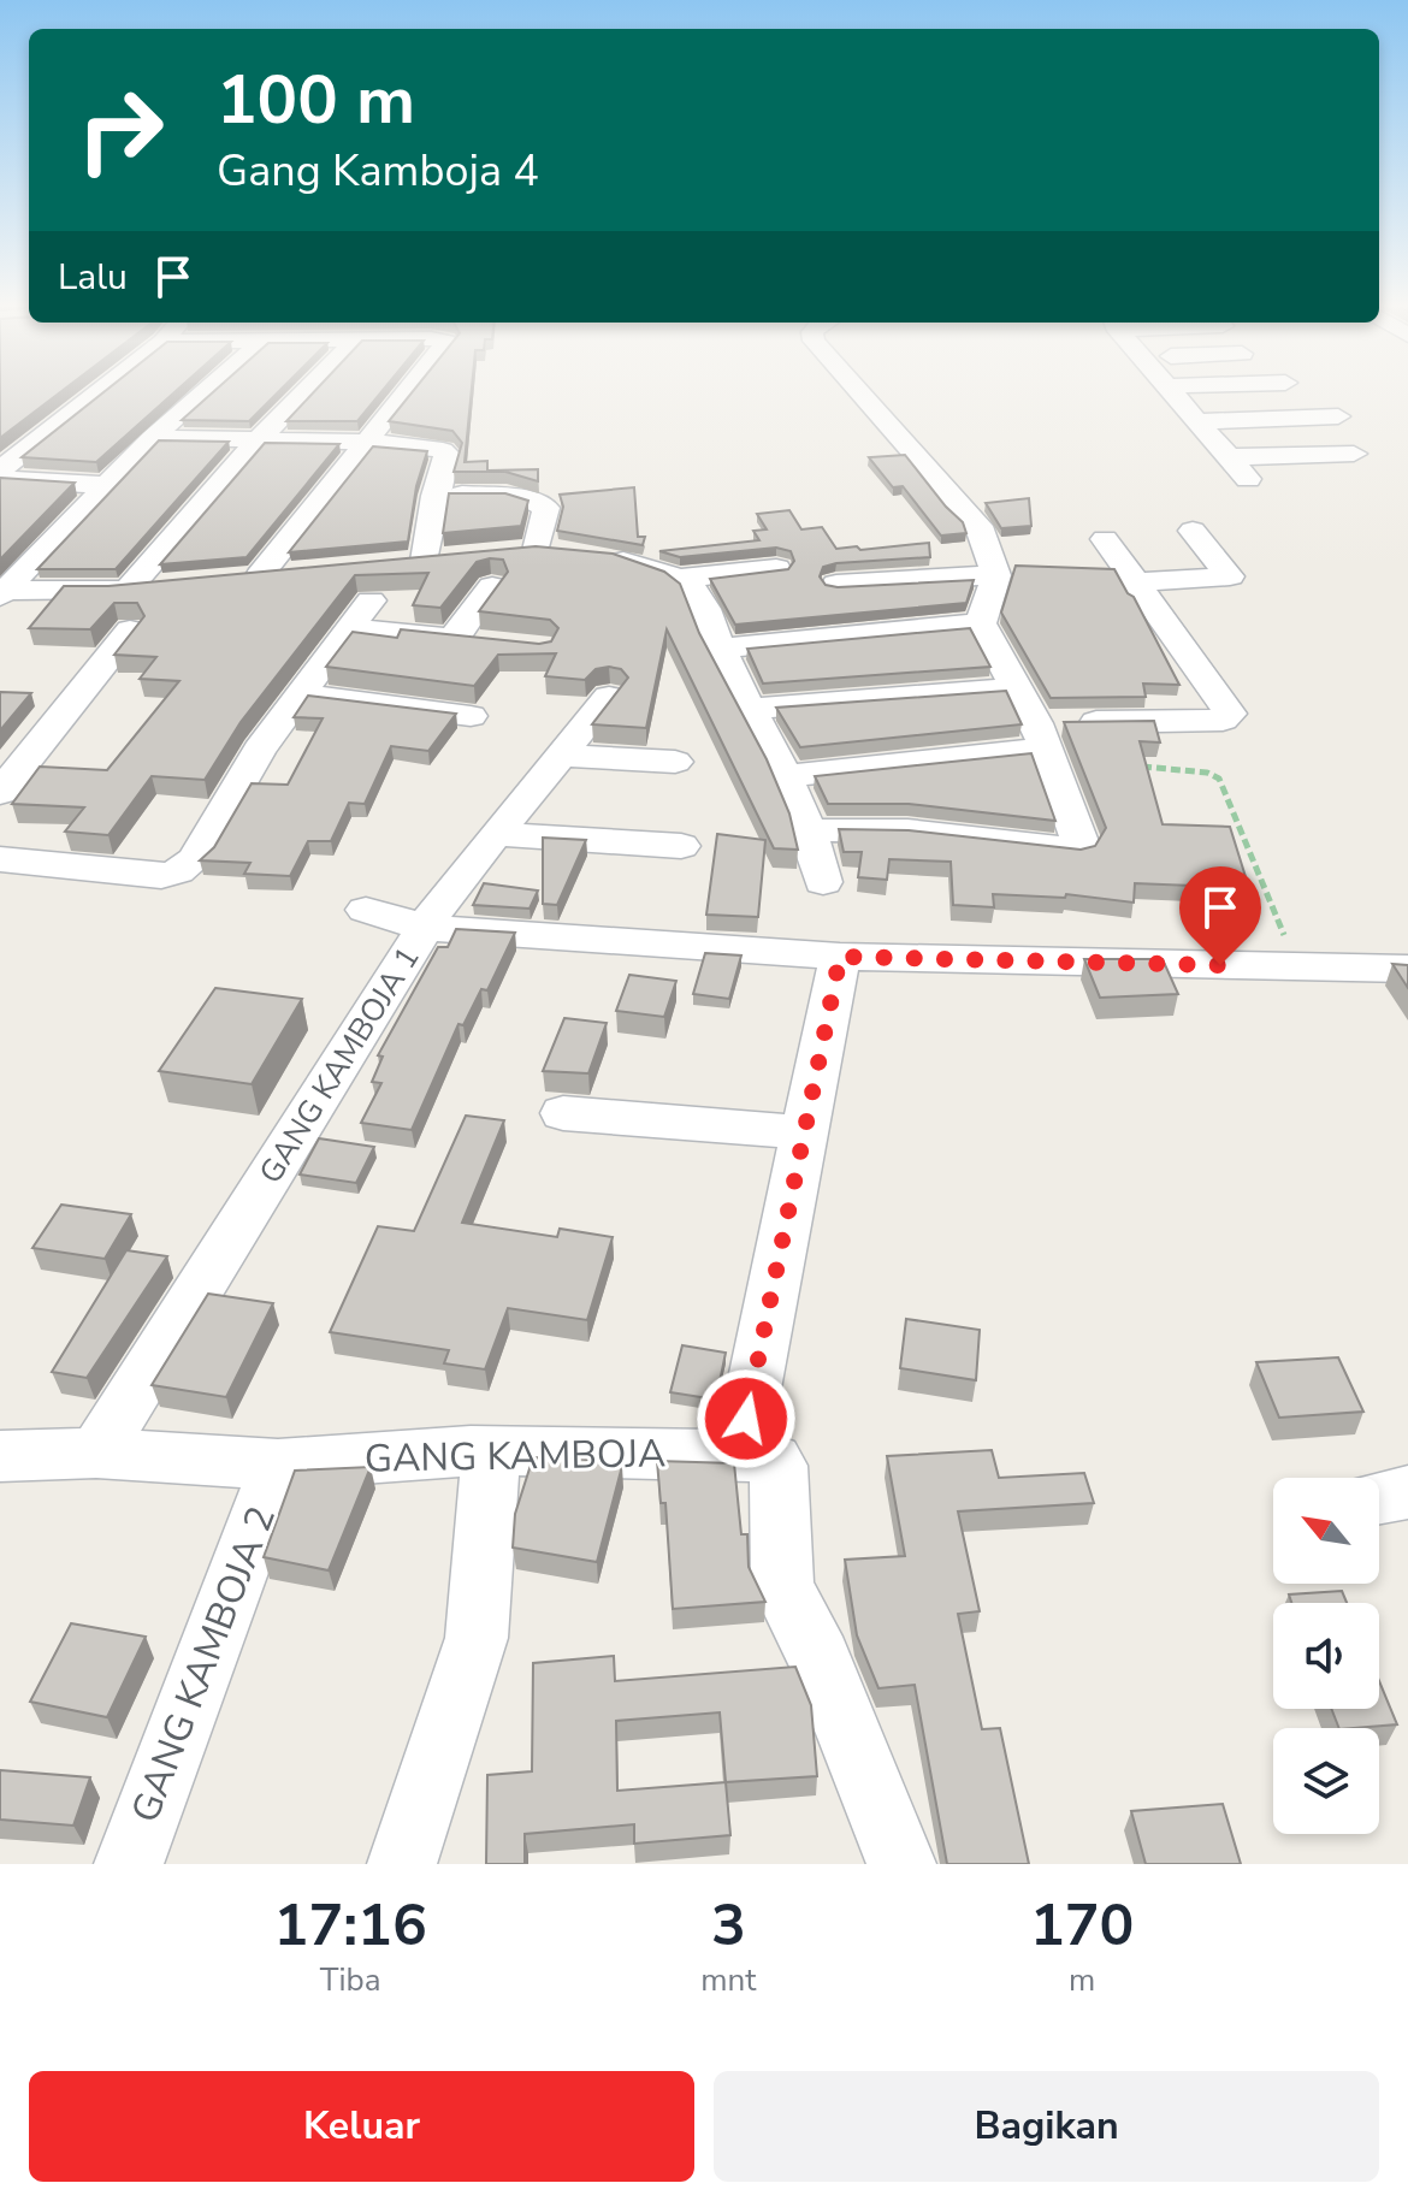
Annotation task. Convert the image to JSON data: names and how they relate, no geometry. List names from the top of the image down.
{
  "streets": {
    "street": ["GANG KAMBOJA 1", "GANG KAMBOJA", "GANG KAMBOJA 2"]
  },
  "crossings": [
    ["GANG KAMBOJA 1", "GANG KAMBOJA"],
    ["GANG KAMBOJA", "GANG KAMBOJA 2"]
  ],
  "north": "top left",
  "page": {
    "turn": ["100 m", "Gang Kamboja 4"],
    "then": "Lalu",
    "eta": [
      "17:16",
      "Tiba",
      "3",
      "mnt",
      "170",
      "m"
    ],
    "buttons": ["Keluar", "Bagikan"]
  }
}
